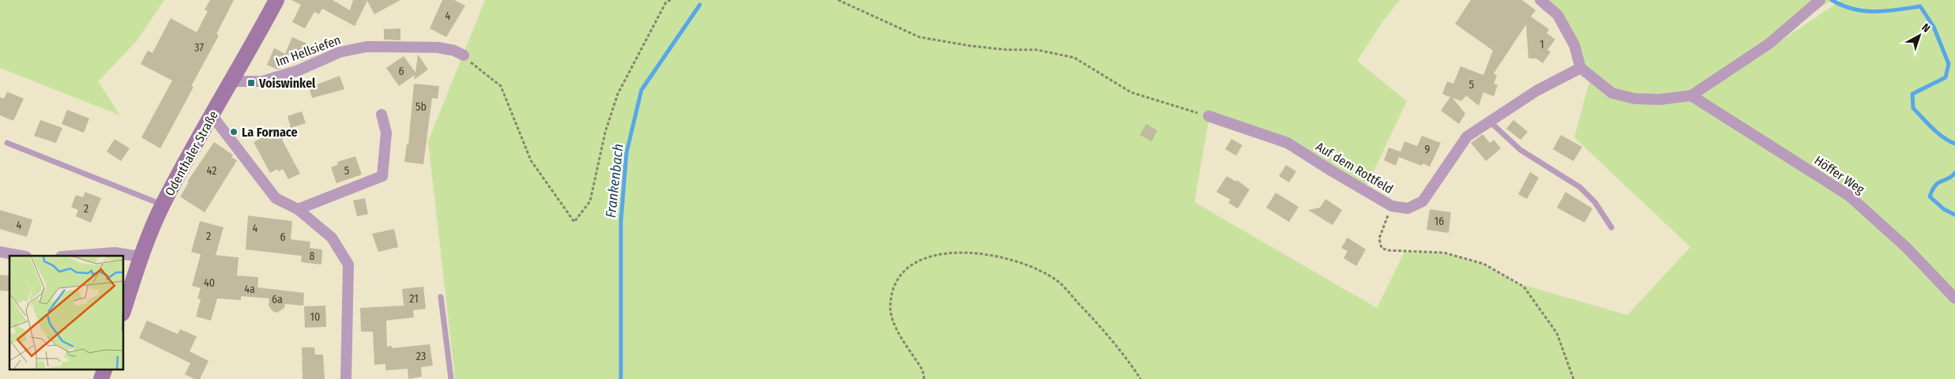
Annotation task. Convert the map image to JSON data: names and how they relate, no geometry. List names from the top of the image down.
{
  "streets": {
    "main road": ["Odenthaler Straße"],
    "street": ["Im Hellsiefen", "Auf dem Rottfeld", "Höffer Weg"]
  },
  "crossings": [
    ["Im Hellsiefen", "Odenthaler Straße"]
  ],
  "water": ["Frankenbach"],
  "places": {
    "transit": ["Voiswinkel"],
    "other": ["La Fornace"]
  },
  "house_numbers": [
    "4",
    "1",
    "37",
    "6",
    "5",
    "5b",
    "9",
    "42",
    "5",
    "2",
    "16",
    "4",
    "4",
    "2",
    "6",
    "8",
    "40",
    "4a",
    "21",
    "6a",
    "10",
    "23"
  ],
  "north": "top right"
}
